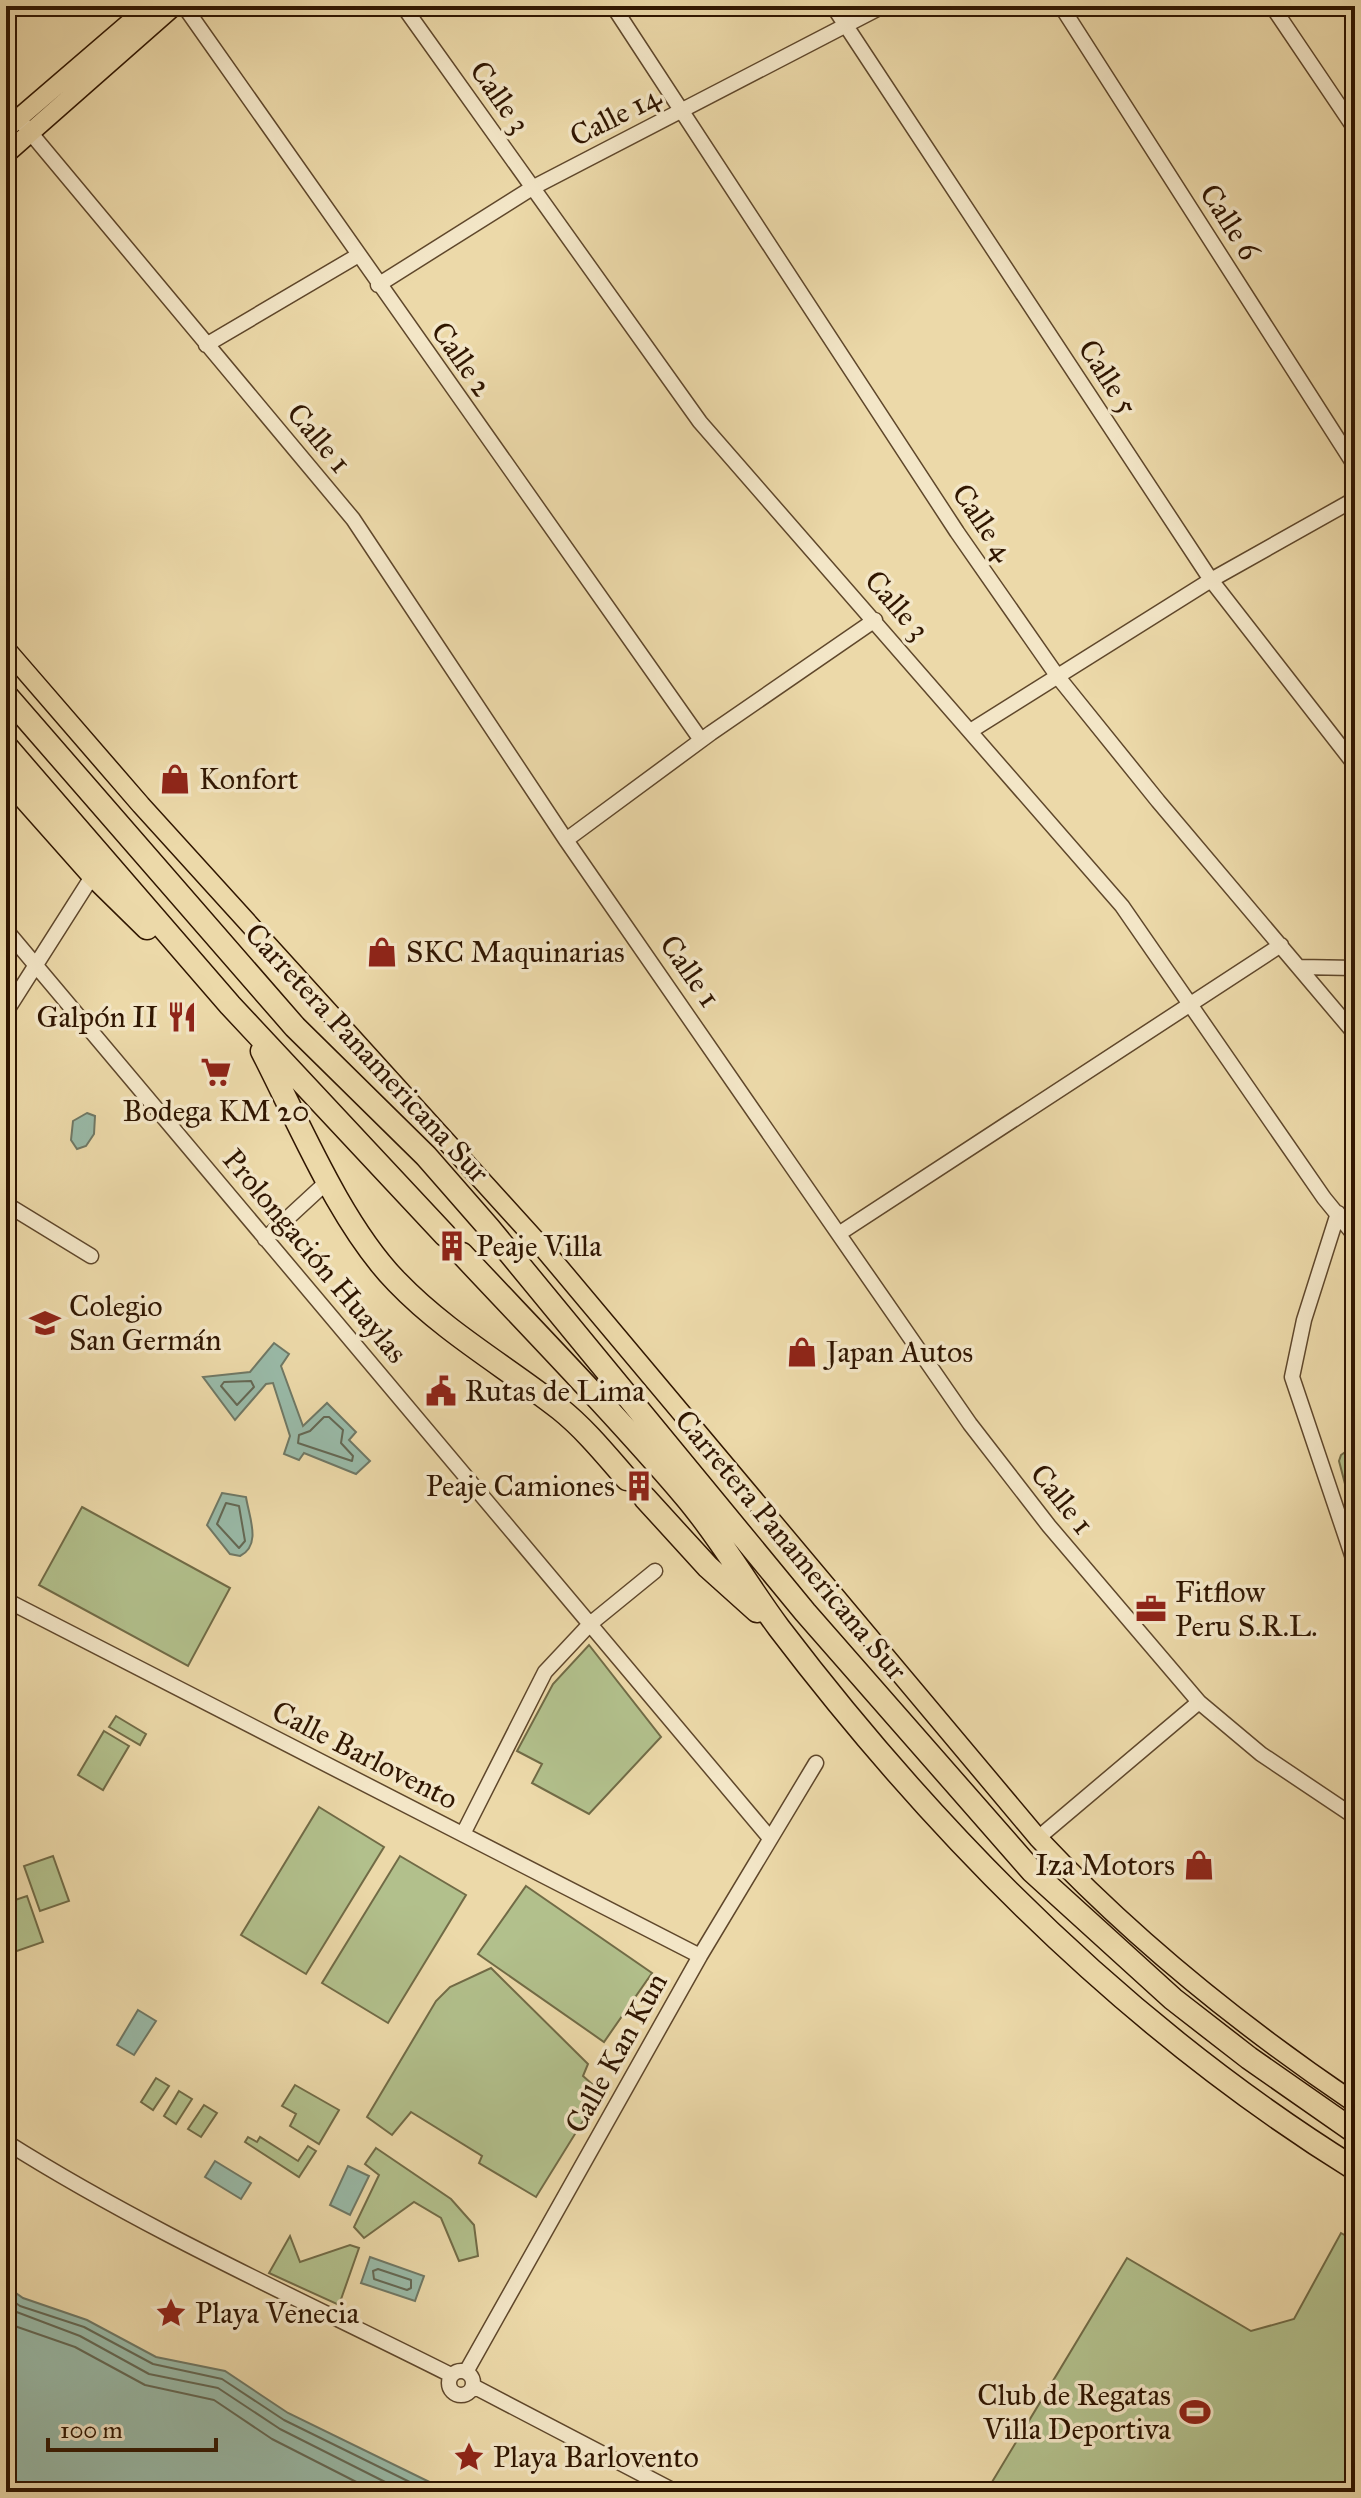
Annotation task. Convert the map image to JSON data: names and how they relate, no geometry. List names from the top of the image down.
{
  "streets": {
    "highway": ["Carretera Panamericana Sur"],
    "street": [
      "Calle 3",
      "Calle 14",
      "Calle 6",
      "Calle 2",
      "Calle 5",
      "Calle 1",
      "Calle 4",
      "Prolongación Huaylas",
      "Calle Barlovento",
      "Calle Kan Kun"
    ]
  },
  "crossings": [
    ["Calle 3", "Calle 14"],
    ["Calle 14", "Calle 2"],
    ["Calle 14", "Calle 5"],
    ["Calle 14", "Calle 4"],
    ["Prolongación Huaylas", "Calle Kan Kun"],
    ["Calle Barlovento", "Calle Kan Kun"]
  ],
  "places": {
    "shop": [
      "Konfort",
      "SKC Maquinarias",
      "Japan Autos",
      "Iza Motors"
    ],
    "restaurant": ["Galpón II"],
    "supermarket": ["Bodega KM 20"],
    "building": ["Peaje Villa", "Peaje Camiones"],
    "school or university": ["Colegio San Germán"],
    "public building": ["Rutas de Lima"],
    "office": ["Fitflow Peru S.R.L."],
    "place": ["Playa Venecia", "Playa Barlovento"],
    "sports": ["Club de Regatas Villa Deportiva"]
  },
  "scale_bar": "100 m"
}
